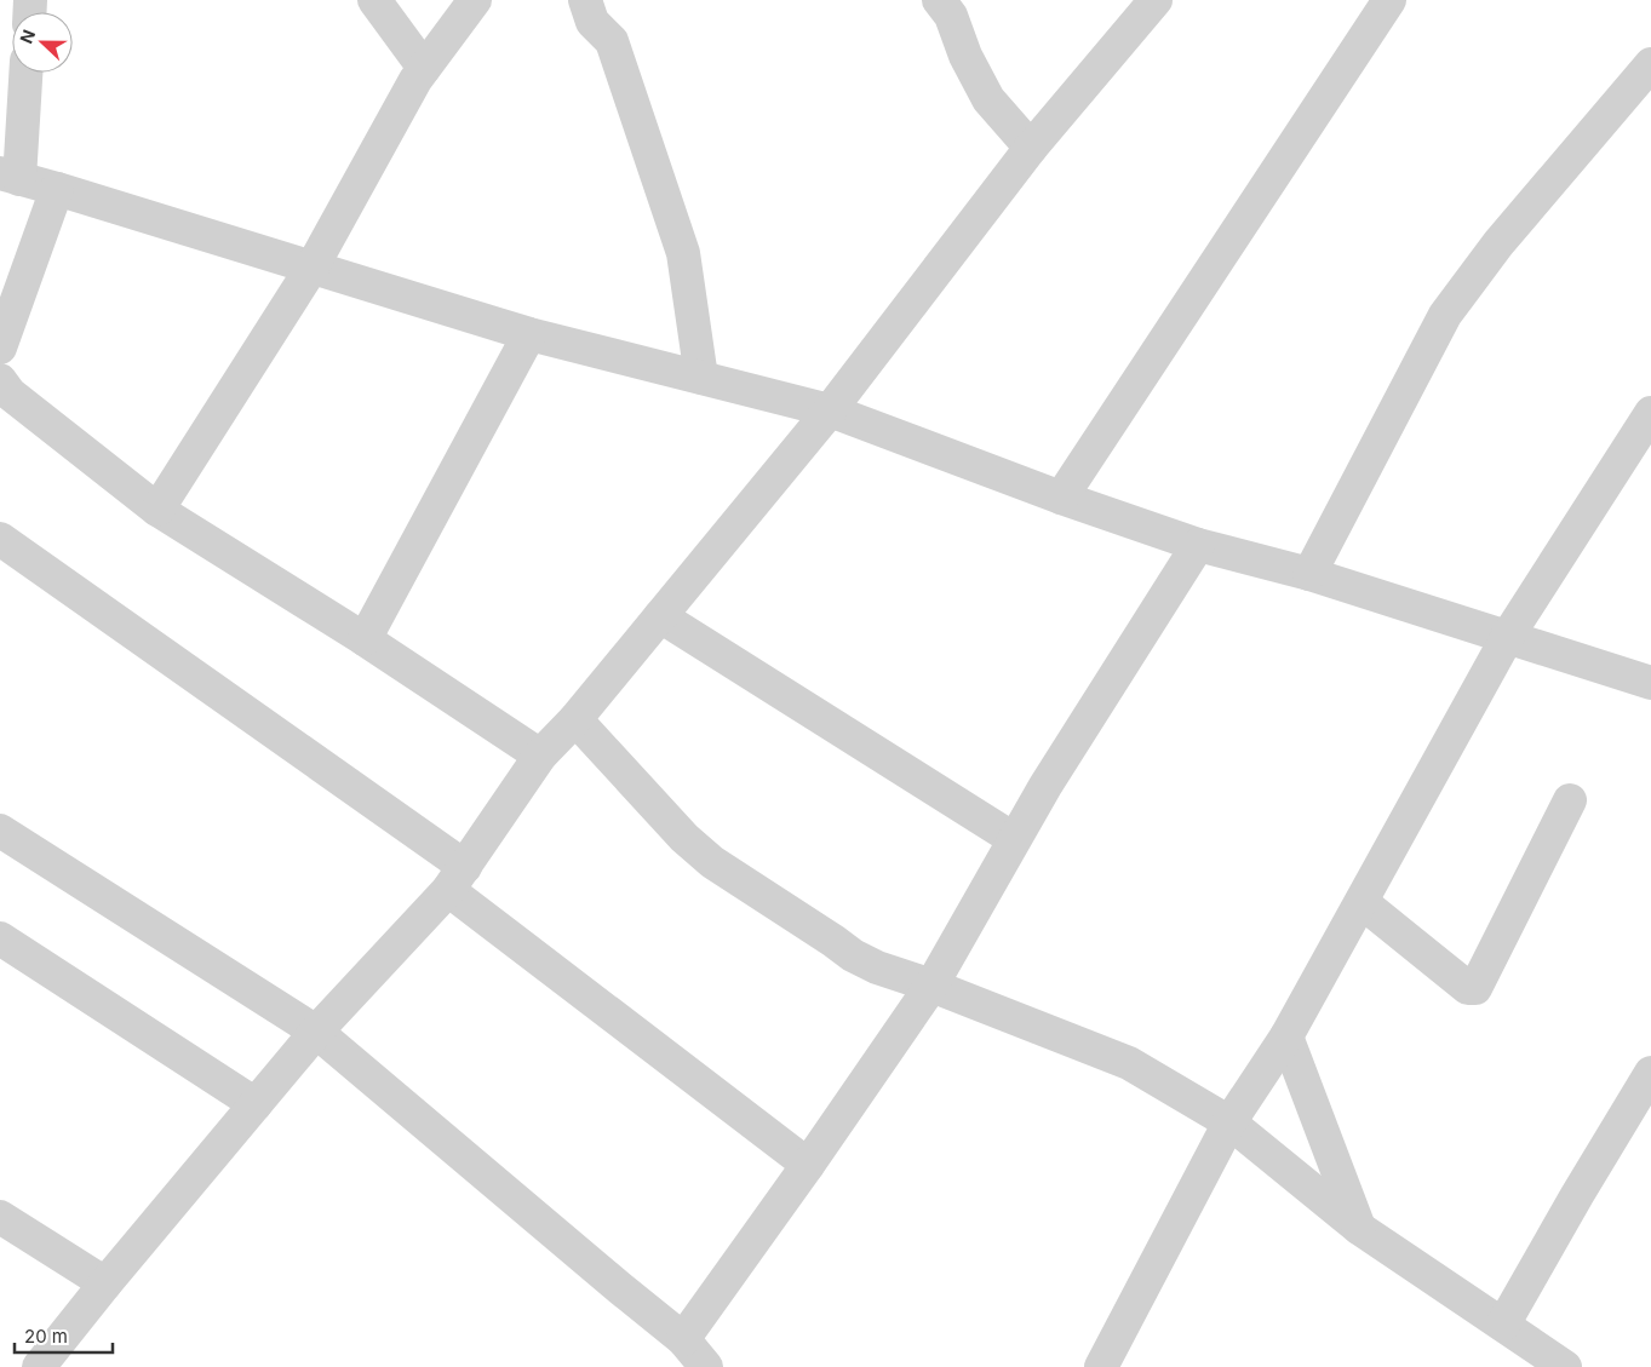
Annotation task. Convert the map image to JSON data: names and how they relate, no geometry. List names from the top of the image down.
{
  "scale_bar": "20 m",
  "north": "left"
}
